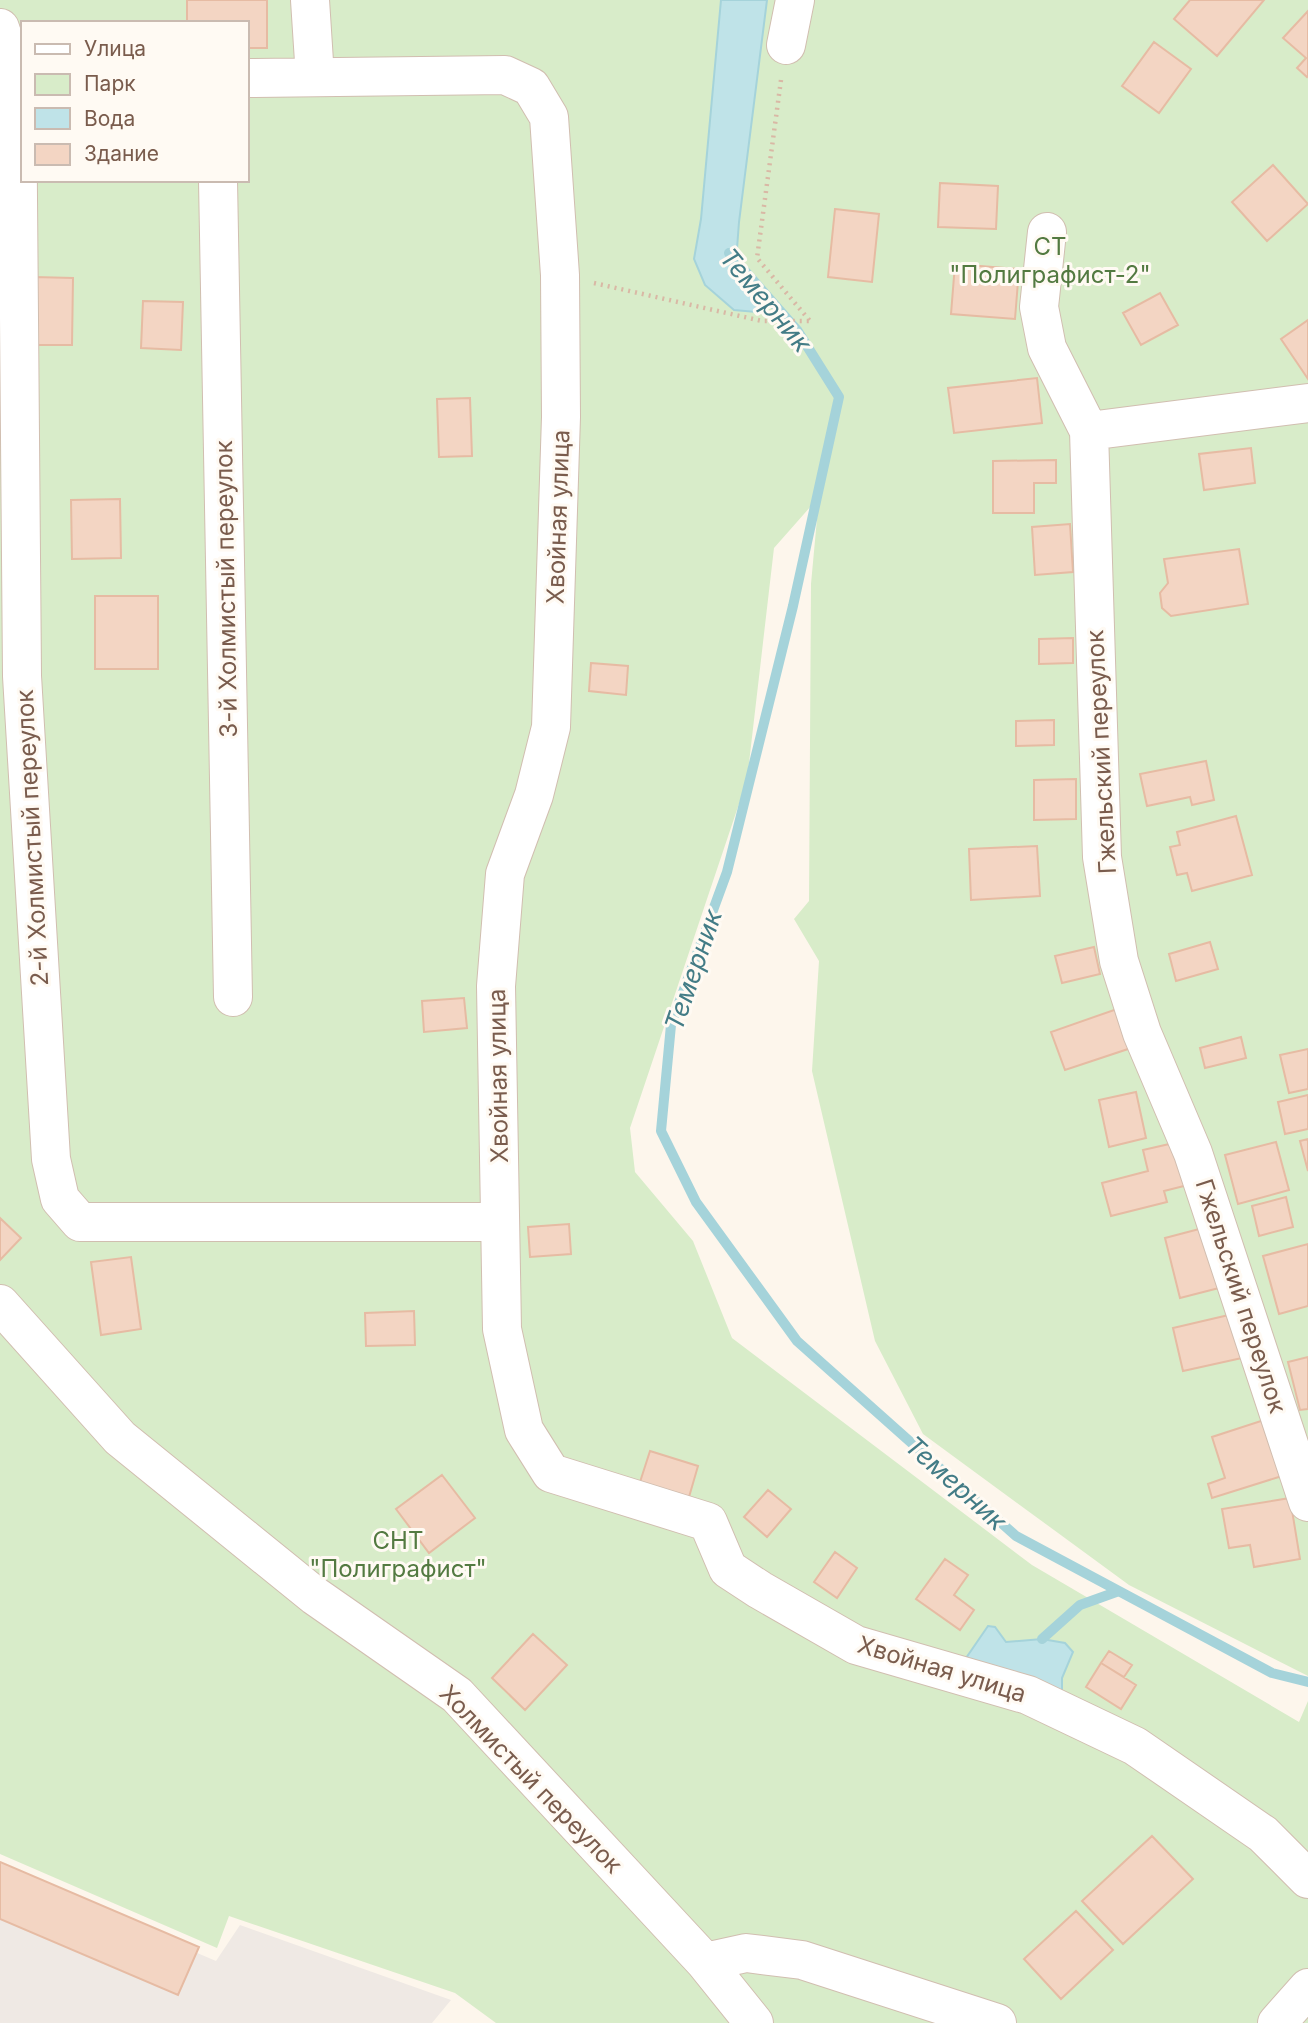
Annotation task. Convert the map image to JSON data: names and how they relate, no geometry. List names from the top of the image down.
{
  "streets": {
    "street": [
      "Хвойная улица",
      "3-й Холмистый переулок",
      "Гжельский переулок",
      "2-й Холмистый переулок",
      "Холмистый переулок"
    ]
  },
  "crossings": [
    ["Хвойная улица", "2-й Холмистый переулок"]
  ],
  "water": ["Темерник"],
  "parks": ["СТ \"Полиграфист-2\"", "СНТ \"Полиграфист\""],
  "legend": [
    "Улица",
    "Парк",
    "Вода",
    "Здание"
  ]
}
